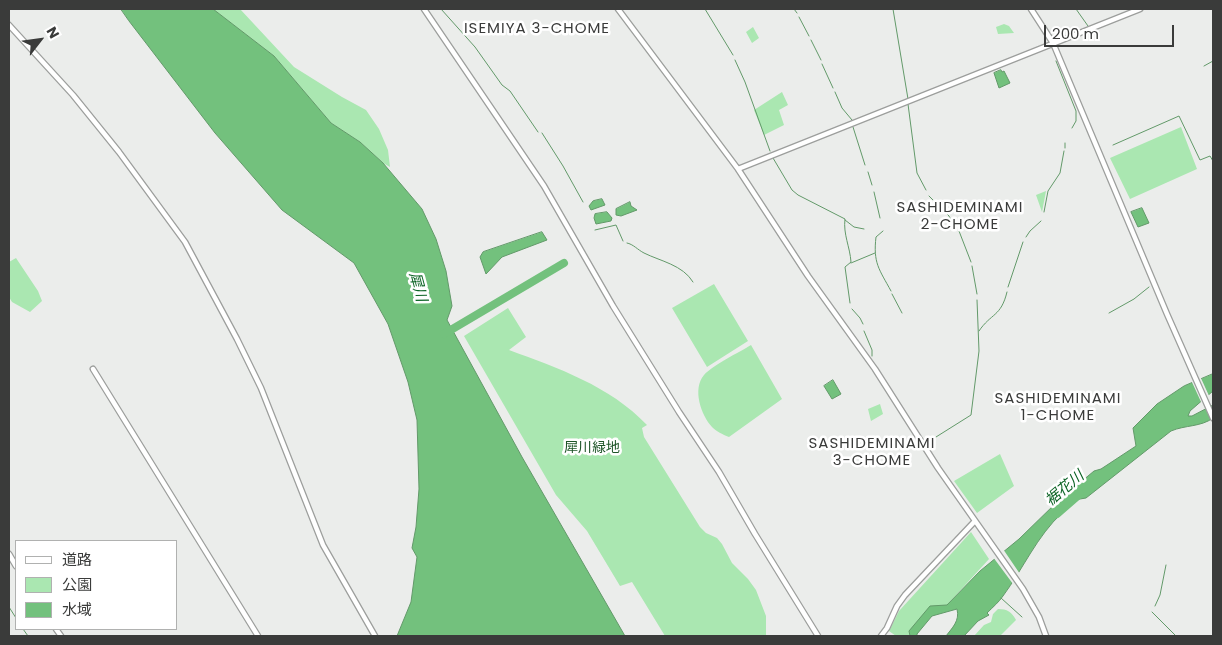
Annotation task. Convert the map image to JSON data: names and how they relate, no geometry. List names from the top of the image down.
{
  "districts": [
    "ISEMIYA 3-CHOME",
    "SASHIDEMINAMI 2-CHOME",
    "SASHIDEMINAMI 1-CHOME",
    "SASHIDEMINAMI 3-CHOME"
  ],
  "water": ["犀川", "裾花川"],
  "parks": ["犀川緑地"],
  "legend": ["道路", "公園", "水域"],
  "scale_bar": "200 m",
  "north": "top right"
}
